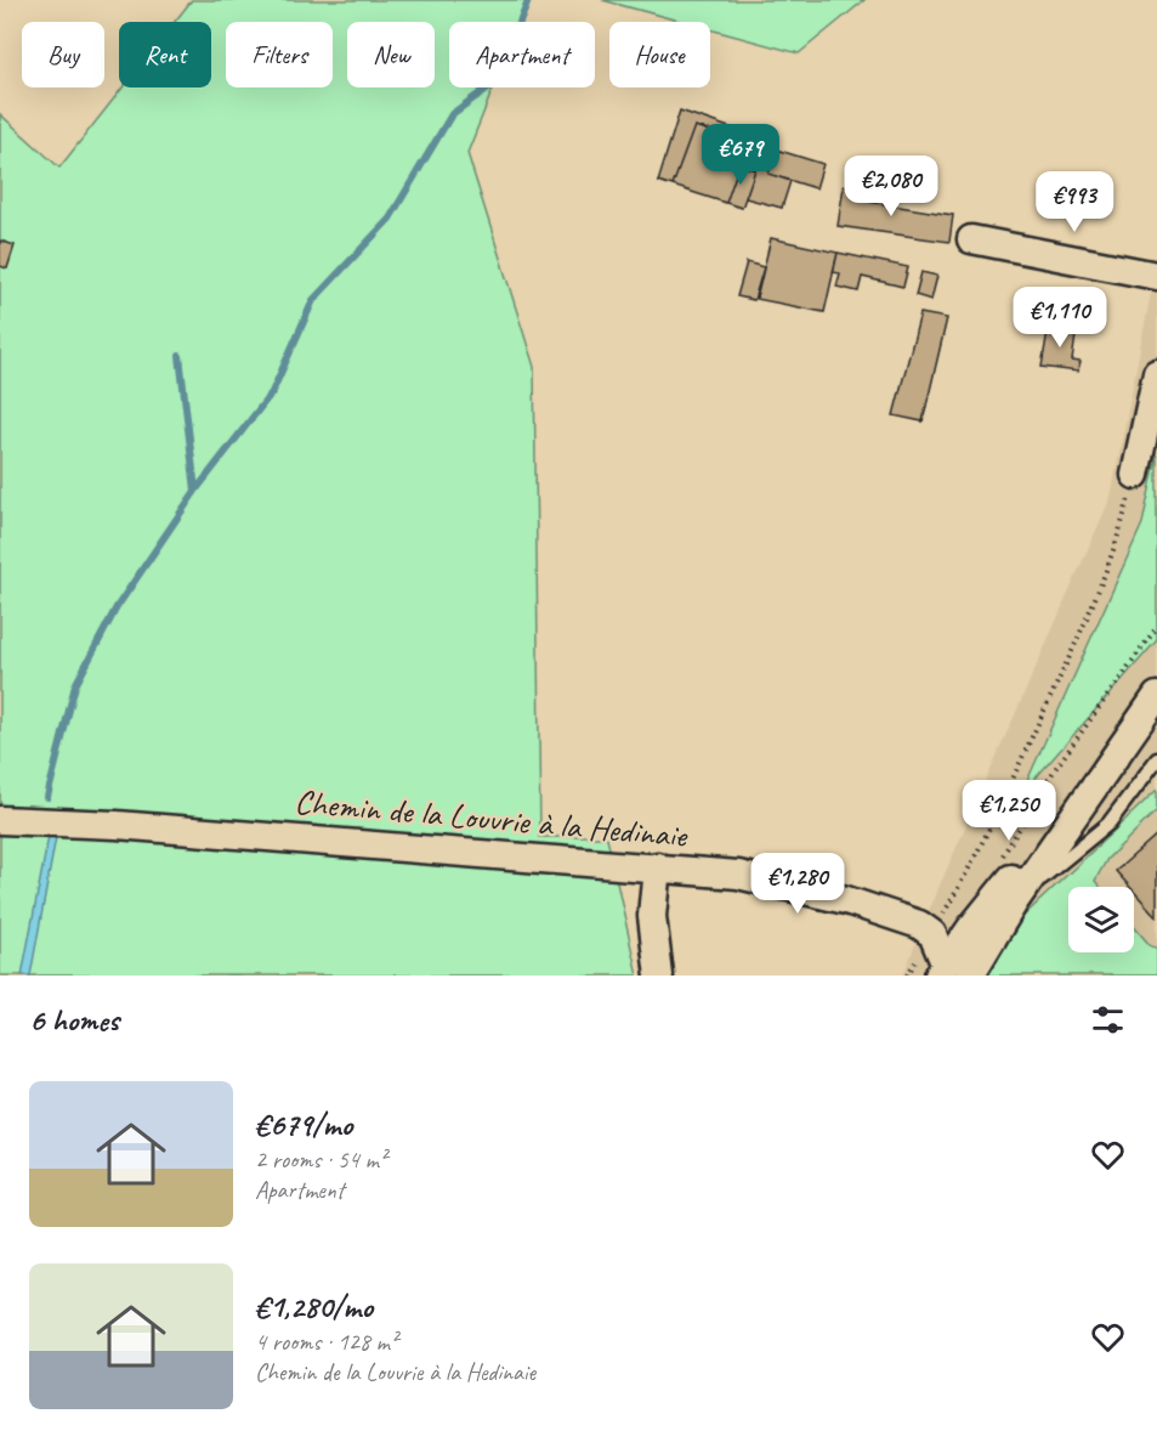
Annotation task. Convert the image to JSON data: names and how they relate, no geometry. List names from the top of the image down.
{
  "streets": {
    "street": ["Chemin de la Louvrie à la Hedinaie"]
  },
  "page": {
    "chip": [
      "Buy",
      "Rent",
      "Filters",
      "New",
      "Apartment",
      "House"
    ],
    "price": [
      "€679",
      "€2,080",
      "€993",
      "€1,110",
      "€1,250",
      "€1,280"
    ],
    "heading": "6 homes",
    "list": [
      {
        "name": "€679/mo",
        "note": "2 rooms · 54 m² · Apartment"
      },
      {
        "name": "€1,280/mo",
        "note": "4 rooms · 128 m² · Chemin de la Louvrie à la Hedinaie"
      }
    ]
  }
}
